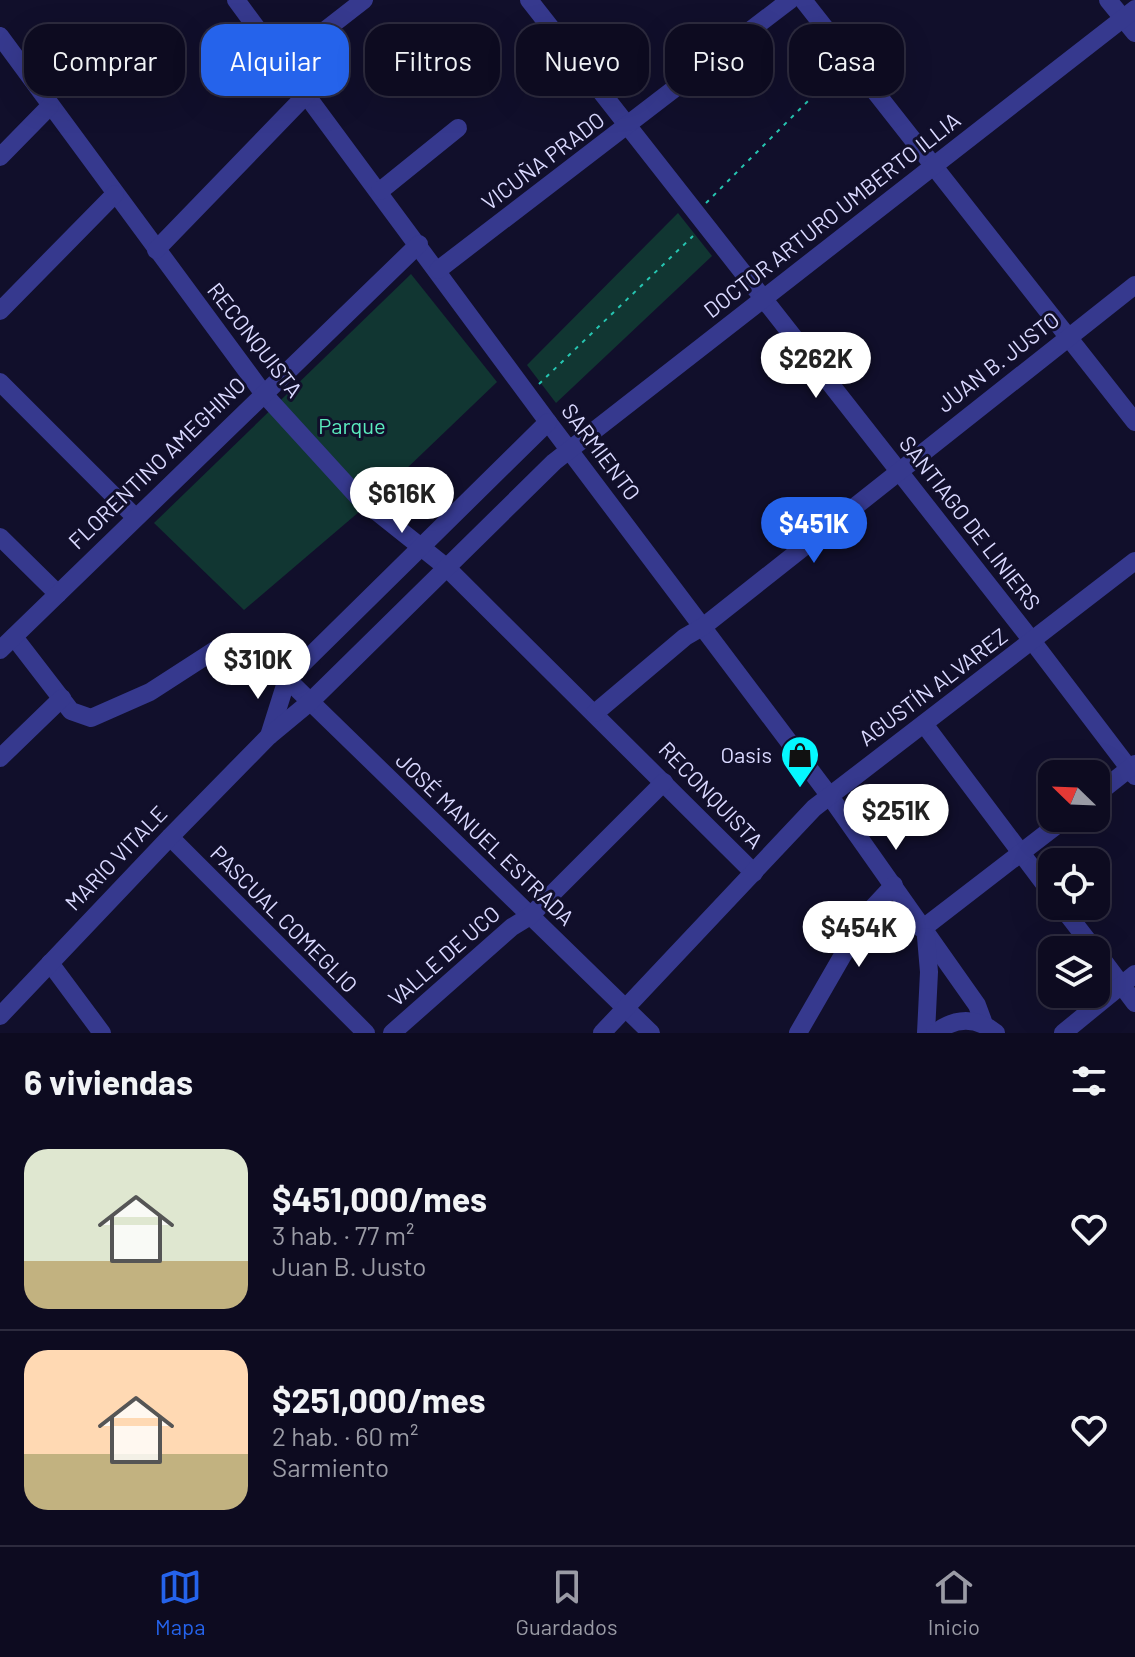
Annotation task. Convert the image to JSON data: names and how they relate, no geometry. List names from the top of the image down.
{
  "streets": {
    "street": [
      "VICUÑA PRADO",
      "DOCTOR ARTURO UMBERTO ILLIA",
      "RECONQUISTA",
      "JUAN B. JUSTO",
      "SARMIENTO",
      "FLORENTINO AMEGHINO",
      "SANTIAGO DE LINIERS",
      "AGUSTÍN ALVAREZ",
      "JOSÉ MANUEL ESTRADA",
      "MARIO VITALE",
      "PASCUAL COMEGLIO",
      "VALLE DE UCO"
    ]
  },
  "crossings": [
    ["VICUÑA PRADO", "SARMIENTO"],
    ["VICUÑA PRADO", "SANTIAGO DE LINIERS"],
    ["DOCTOR ARTURO UMBERTO ILLIA", "SARMIENTO"],
    ["DOCTOR ARTURO UMBERTO ILLIA", "SANTIAGO DE LINIERS"],
    ["DOCTOR ARTURO UMBERTO ILLIA", "MARIO VITALE"],
    ["RECONQUISTA", "JUAN B. JUSTO"],
    ["RECONQUISTA", "FLORENTINO AMEGHINO"],
    ["RECONQUISTA", "AGUSTÍN ALVAREZ"],
    ["RECONQUISTA", "MARIO VITALE"],
    ["RECONQUISTA", "VALLE DE UCO"],
    ["JUAN B. JUSTO", "SARMIENTO"],
    ["JUAN B. JUSTO", "SANTIAGO DE LINIERS"],
    ["SARMIENTO", "FLORENTINO AMEGHINO"],
    ["SARMIENTO", "AGUSTÍN ALVAREZ"],
    ["SARMIENTO", "MARIO VITALE"],
    ["SANTIAGO DE LINIERS", "AGUSTÍN ALVAREZ"],
    ["AGUSTÍN ALVAREZ", "JOSÉ MANUEL ESTRADA"],
    ["JOSÉ MANUEL ESTRADA", "MARIO VITALE"],
    ["JOSÉ MANUEL ESTRADA", "VALLE DE UCO"],
    ["MARIO VITALE", "PASCUAL COMEGLIO"]
  ],
  "parks": ["Parque"],
  "places": {
    "shop": ["Oasis"]
  },
  "north": "top left",
  "page": {
    "chip": [
      "Comprar",
      "Alquilar",
      "Filtros",
      "Nuevo",
      "Piso",
      "Casa"
    ],
    "price": [
      "$262K",
      "$616K",
      "$451K",
      "$310K",
      "$251K",
      "$454K"
    ],
    "heading": "6 viviendas",
    "list": [
      {
        "name": "$451,000/mes",
        "note": "3 hab. · 77 m² · Juan B. Justo"
      },
      {
        "name": "$251,000/mes",
        "note": "2 hab. · 60 m² · Sarmiento"
      }
    ],
    "tabs": ["Mapa", "Guardados", "Inicio"]
  }
}
